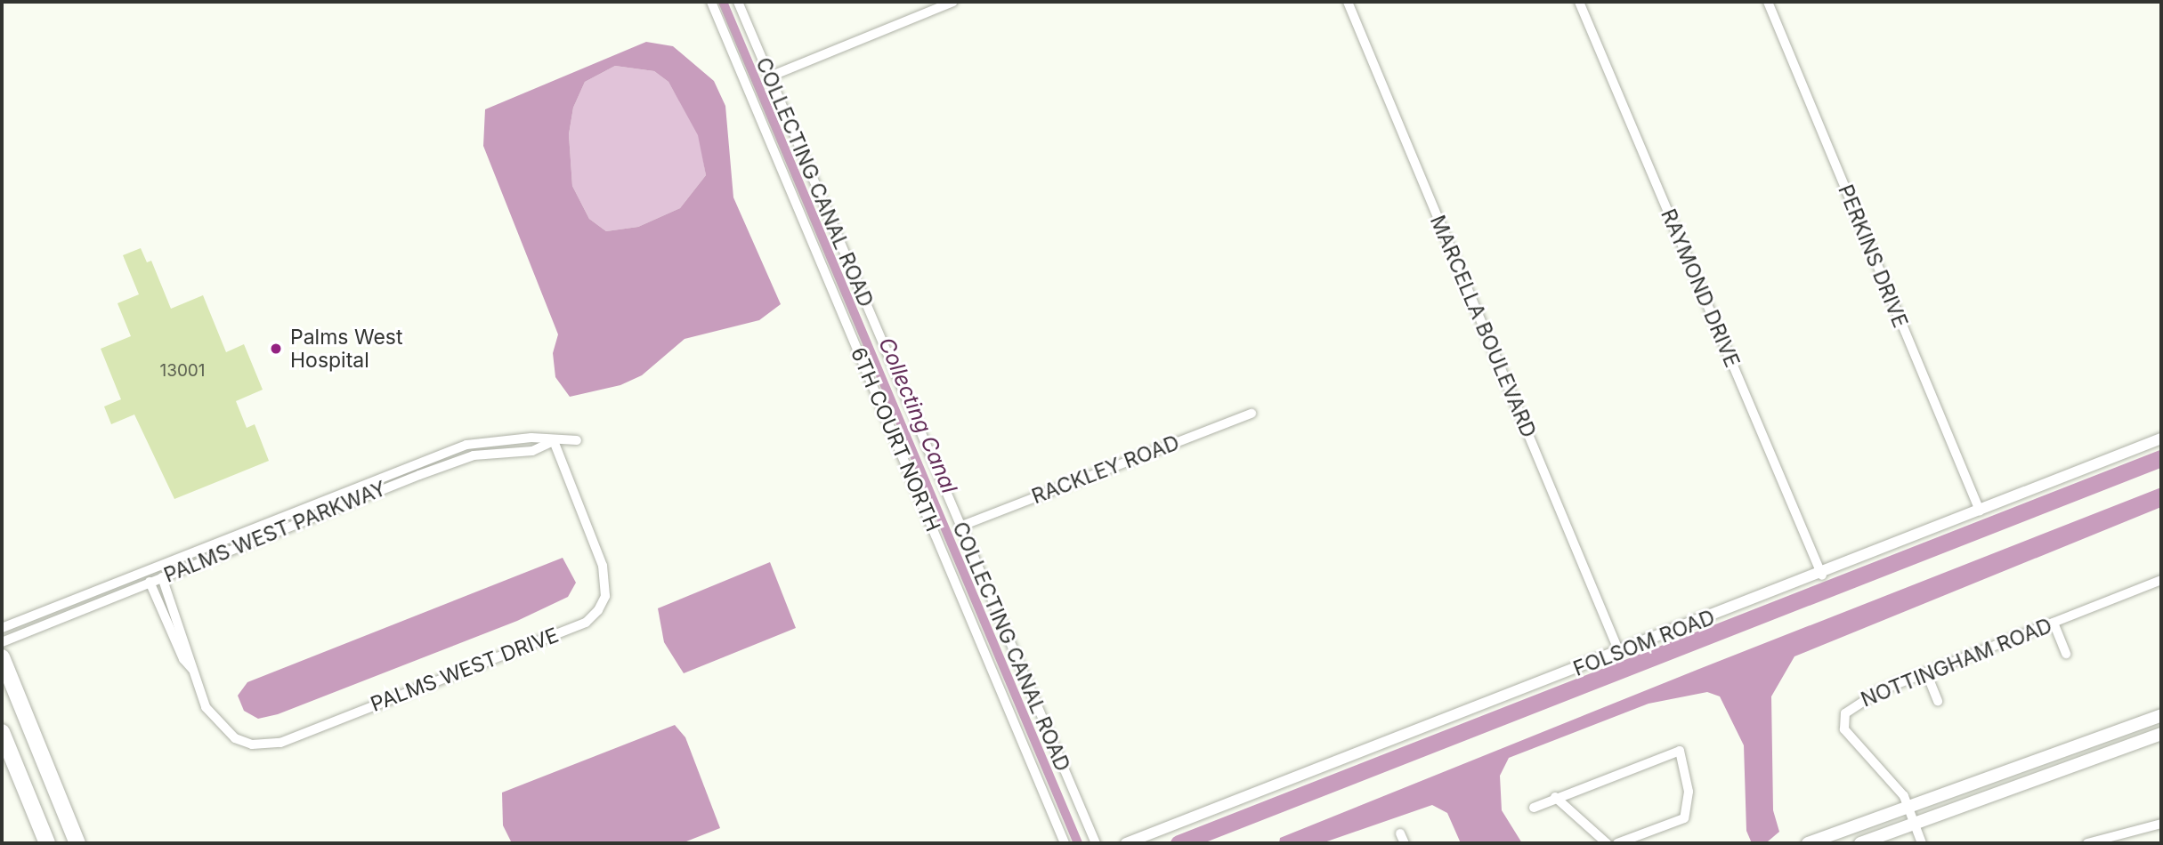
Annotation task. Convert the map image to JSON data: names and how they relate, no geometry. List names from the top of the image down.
{
  "streets": {
    "street": [
      "COLLECTING CANAL ROAD",
      "PERKINS DRIVE",
      "RAYMOND DRIVE",
      "MARCELLA BOULEVARD",
      "6TH COURT NORTH",
      "RACKLEY ROAD",
      "PALMS WEST PARKWAY",
      "FOLSOM ROAD",
      "NOTTINGHAM ROAD",
      "PALMS WEST DRIVE"
    ]
  },
  "crossings": [
    ["COLLECTING CANAL ROAD", "RACKLEY ROAD"],
    ["PERKINS DRIVE", "FOLSOM ROAD"],
    ["RAYMOND DRIVE", "FOLSOM ROAD"],
    ["MARCELLA BOULEVARD", "FOLSOM ROAD"],
    ["PALMS WEST PARKWAY", "PALMS WEST DRIVE"]
  ],
  "water": ["Collecting Canal"],
  "places": ["Palms West Hospital"],
  "house_numbers": ["13001"]
}
